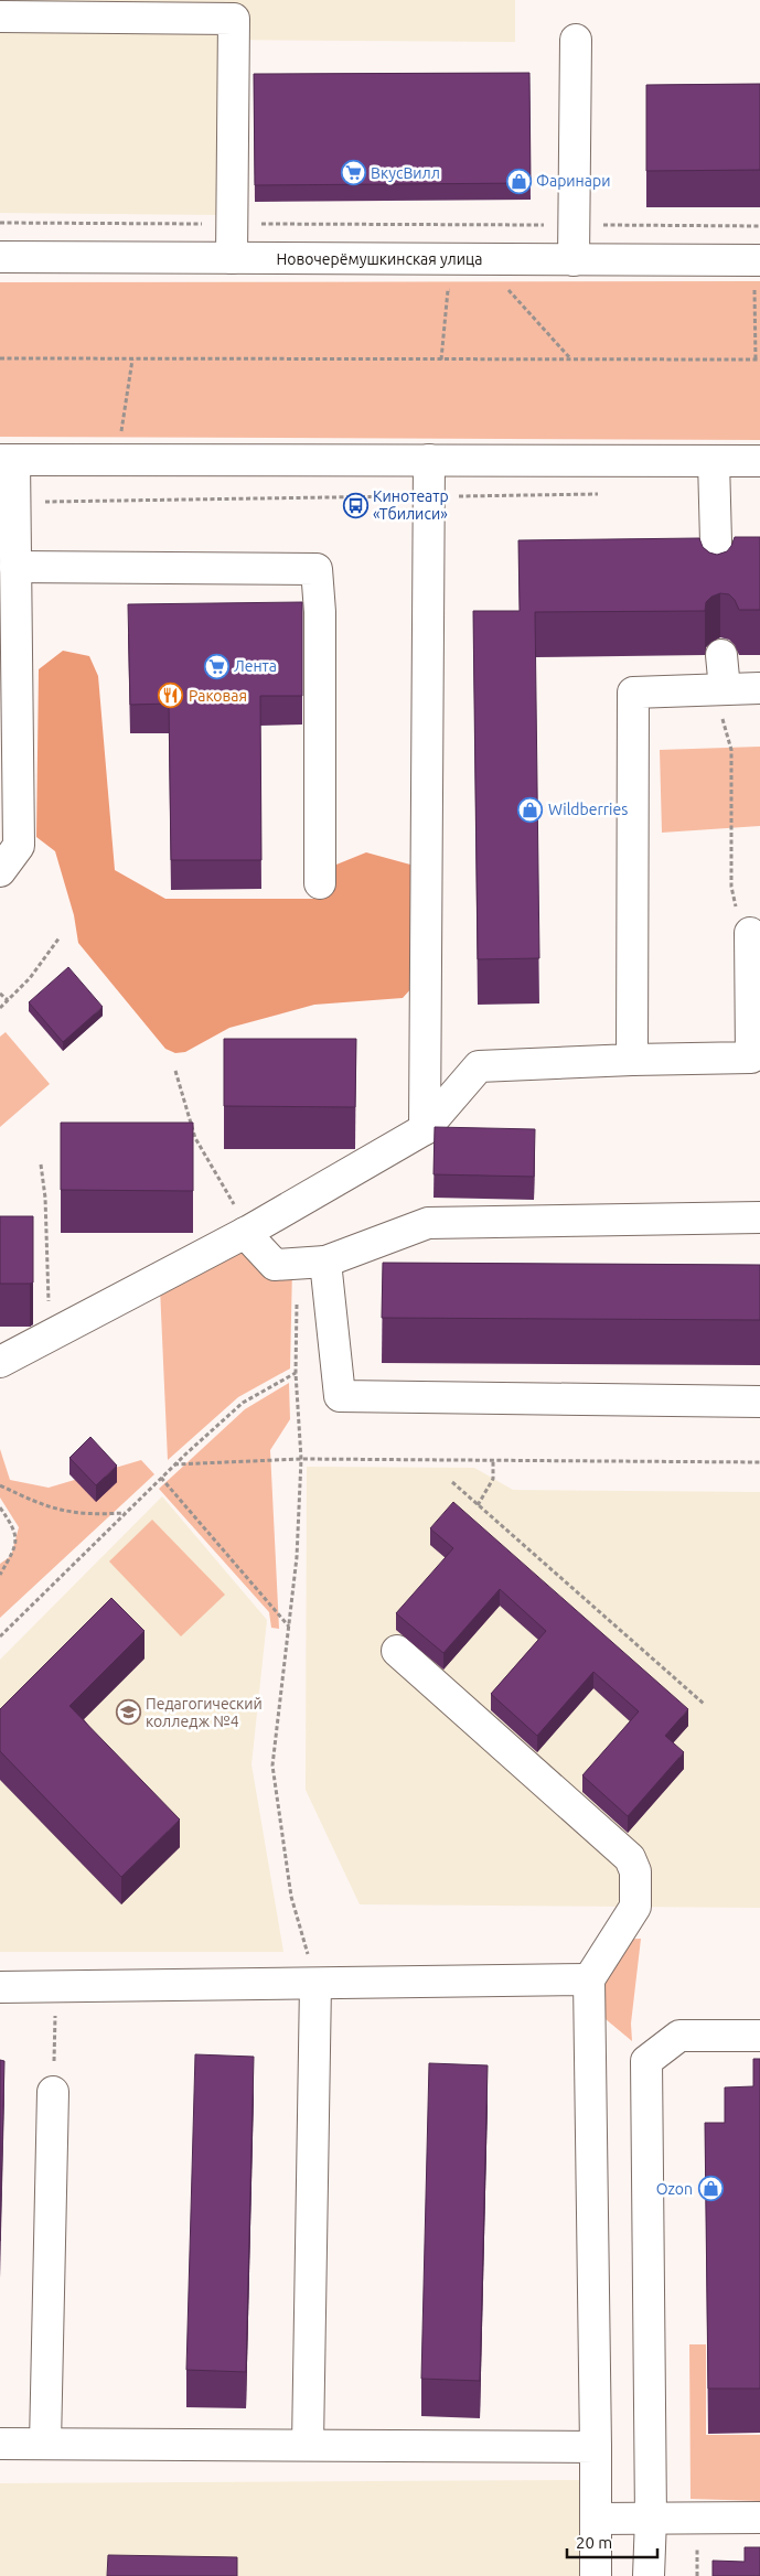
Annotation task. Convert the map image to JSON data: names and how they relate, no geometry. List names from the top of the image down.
{
  "streets": {
    "street": ["Новочерёмушкинская улица"]
  },
  "places": {
    "supermarket": ["ВкусВилл", "Лента"],
    "shop": ["Фаринари", "Wildberries", "Ozon"],
    "bus stop": ["Кинотеатр «Тбилиси»"],
    "restaurant": ["Раковая"],
    "school or university": ["Педагогический колледж №4"]
  },
  "scale_bar": "20 m"
}
